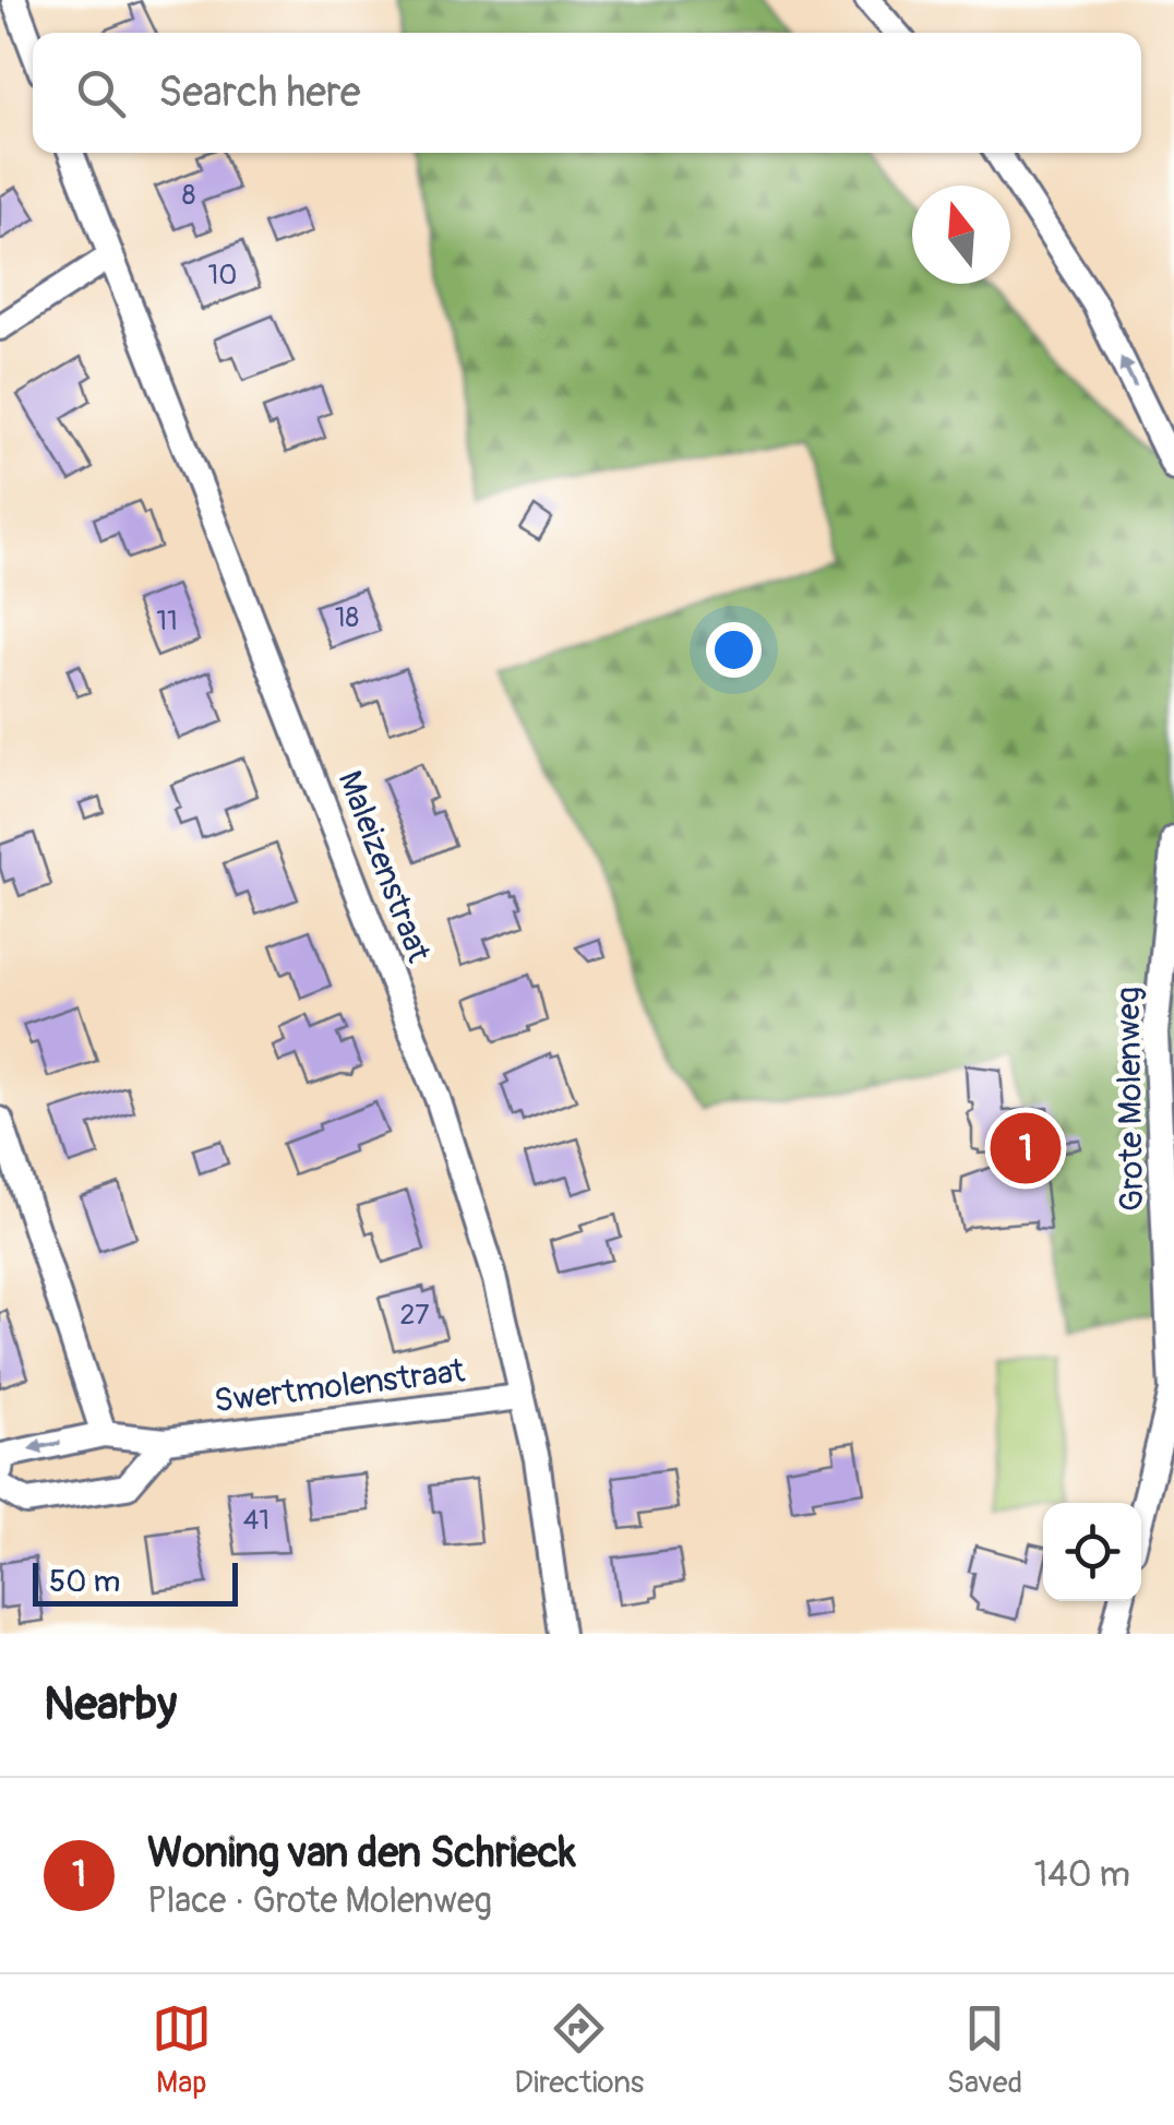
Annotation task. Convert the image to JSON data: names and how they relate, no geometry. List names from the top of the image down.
{
  "streets": {
    "street": ["Maleizenstraat", "Grote Molenweg", "Swertmolenstraat"]
  },
  "crossings": [
    ["Maleizenstraat", "Swertmolenstraat"]
  ],
  "house_numbers": [
    "8",
    "10",
    "18",
    "11",
    "27",
    "41"
  ],
  "scale_bar": "50 m",
  "north": "top",
  "page": {
    "search": "Search here",
    "pins": "1",
    "scale": "50 m",
    "heading": "Nearby",
    "list": [
      {
        "mark": "1",
        "name": "Woning van den Schrieck",
        "note": "Place · Grote Molenweg",
        "value": "140 m"
      }
    ],
    "nav": ["Map", "Directions", "Saved"]
  }
}
